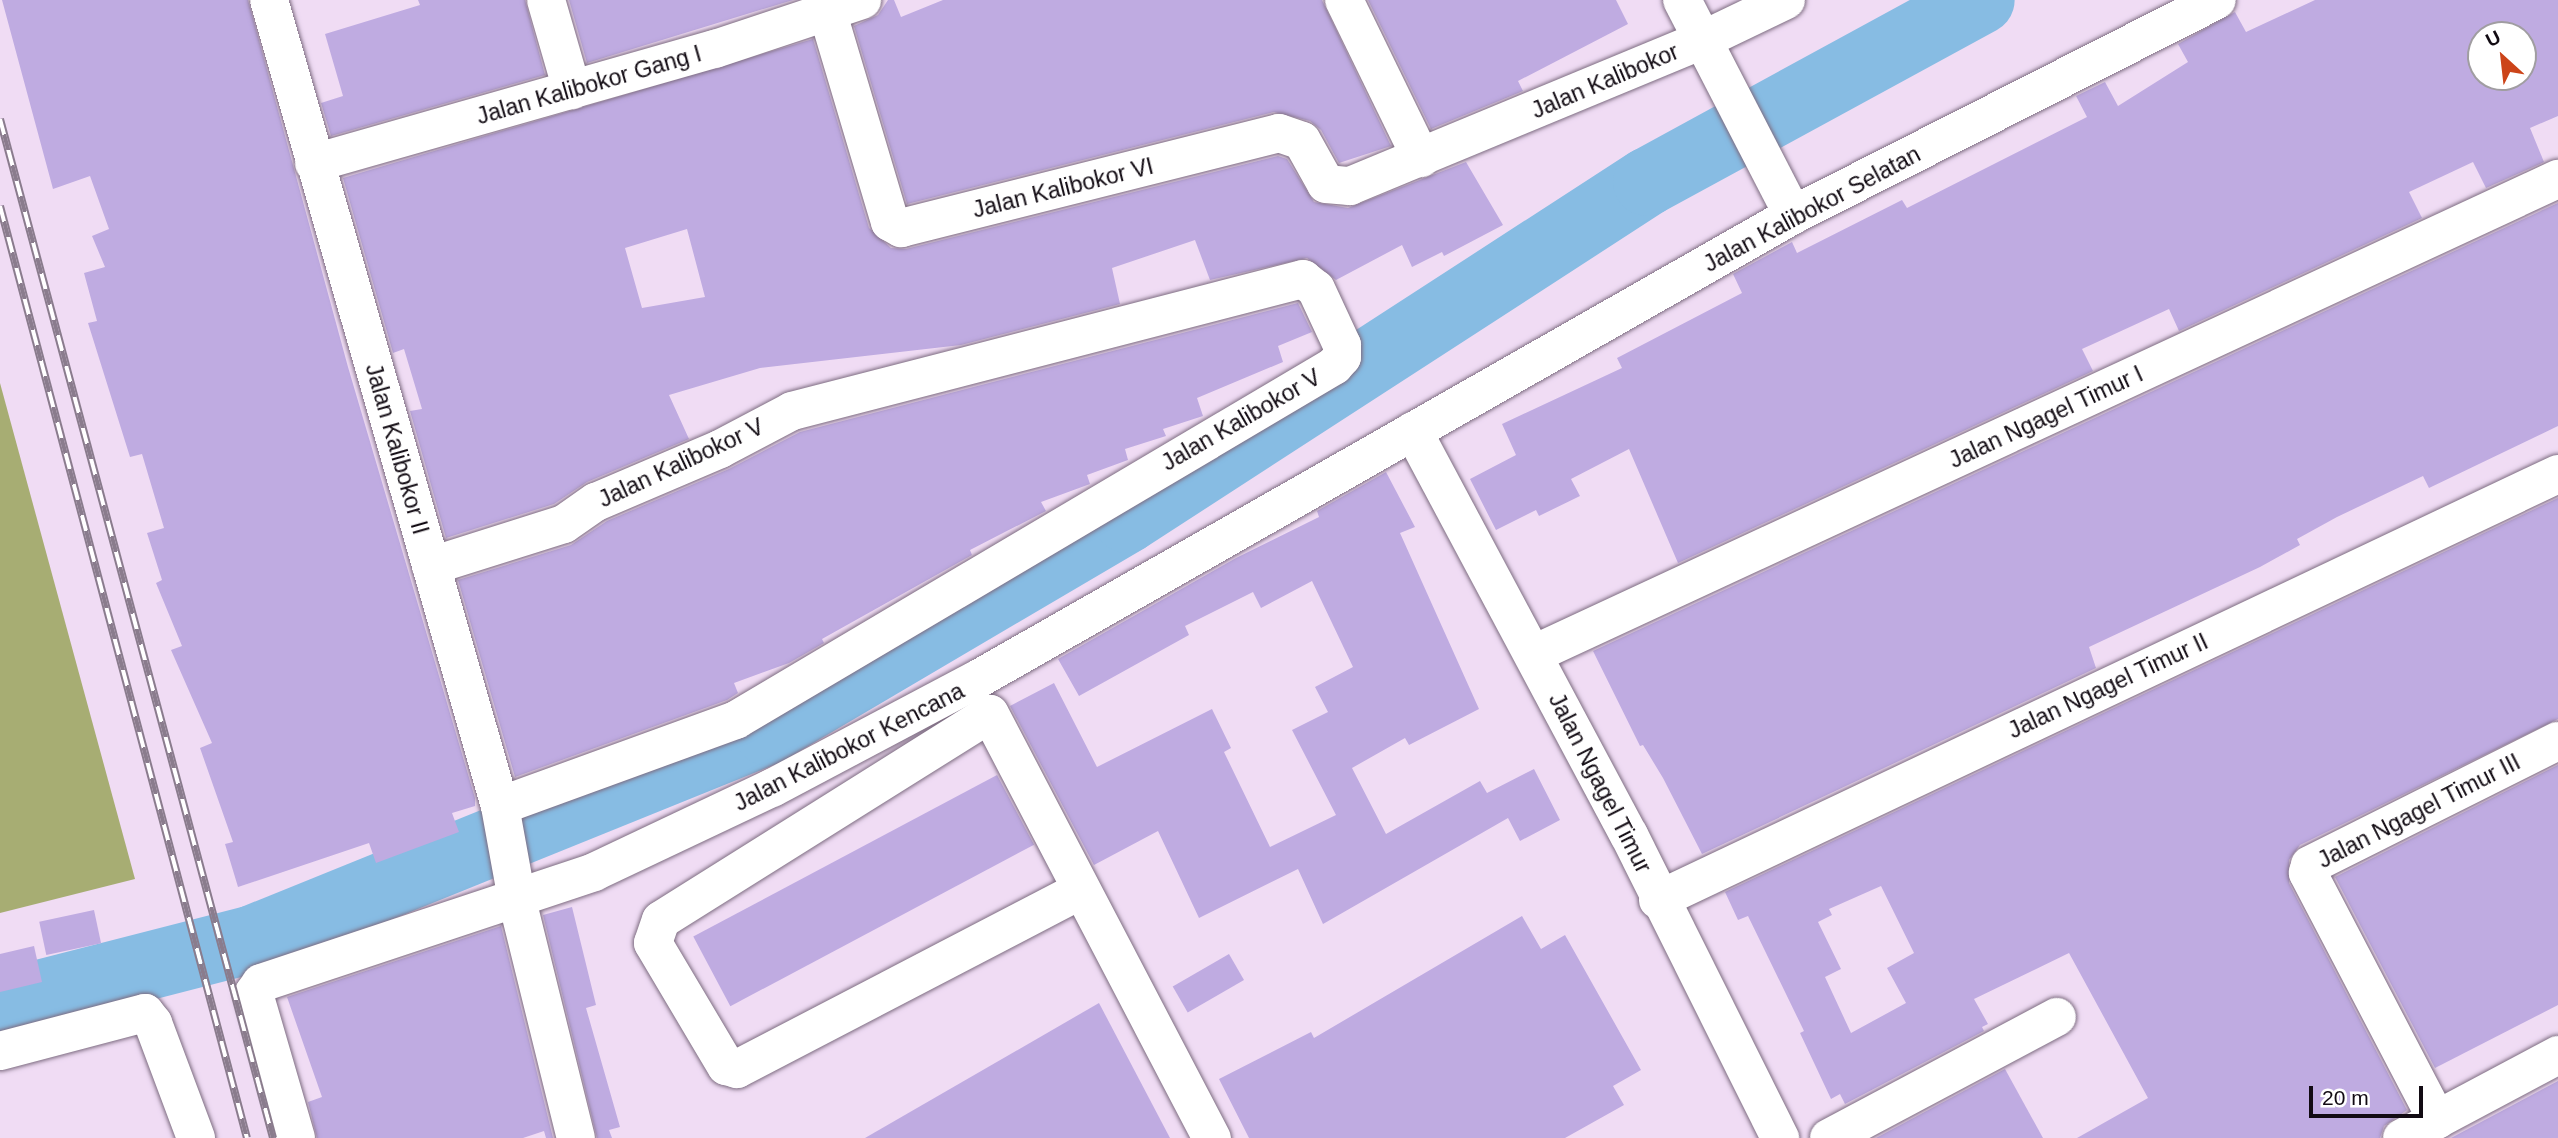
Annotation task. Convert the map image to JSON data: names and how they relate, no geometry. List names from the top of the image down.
{
  "streets": {
    "street": [
      "Jalan Kalibokor",
      "Jalan Kalibokor Gang I",
      "Jalan Kalibokor VI",
      "Jalan Kalibokor Selatan",
      "Jalan Ngagel Timur I",
      "Jalan Kalibokor V",
      "Jalan Kalibokor II",
      "Jalan Ngagel Timur II",
      "Jalan Kalibokor Kencana",
      "Jalan Ngagel Timur",
      "Jalan Ngagel Timur III"
    ]
  },
  "crossings": [
    ["Jalan Kalibokor", "Jalan Kalibokor VI"],
    ["Jalan Kalibokor Gang I", "Jalan Kalibokor VI"],
    ["Jalan Kalibokor Gang I", "Jalan Kalibokor II"],
    ["Jalan Kalibokor Selatan", "Jalan Kalibokor Kencana"],
    ["Jalan Kalibokor Selatan", "Jalan Ngagel Timur"],
    ["Jalan Ngagel Timur I", "Jalan Ngagel Timur"],
    ["Jalan Kalibokor V", "Jalan Kalibokor II"],
    ["Jalan Kalibokor II", "Jalan Kalibokor Kencana"],
    ["Jalan Ngagel Timur II", "Jalan Ngagel Timur"],
    ["Jalan Kalibokor Kencana", "Jalan Ngagel Timur"]
  ],
  "scale_bar": "20 m",
  "north": "top left"
}
